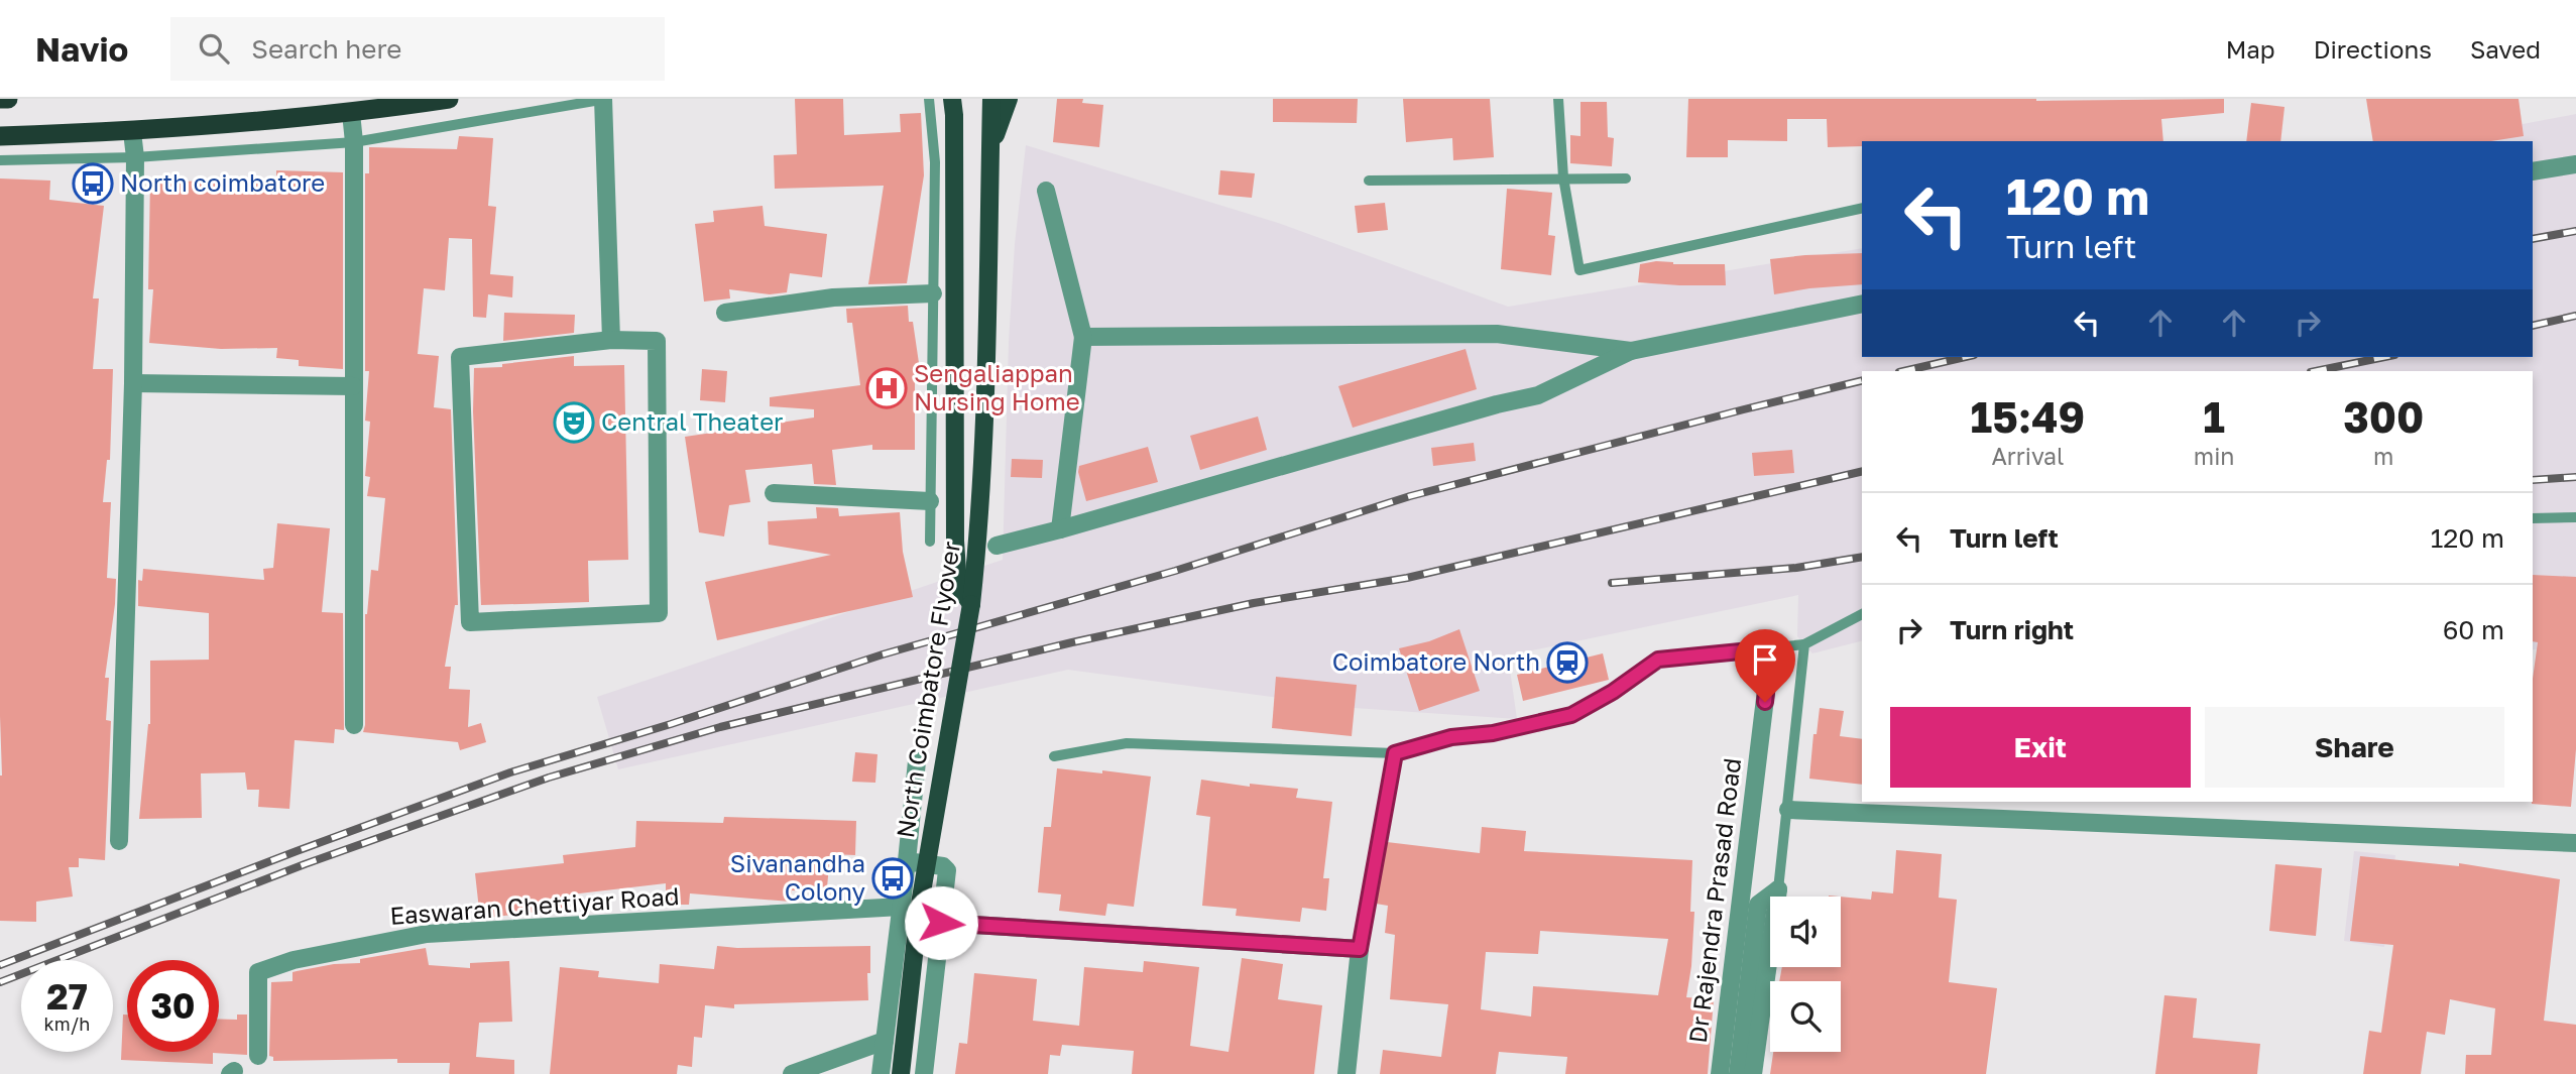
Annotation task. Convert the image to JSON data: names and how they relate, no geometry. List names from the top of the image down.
{
  "streets": {
    "main road": ["North Coimbatore Flyover"],
    "street": ["Dr Rajendra Prasad Road", "Easwaran Chettiyar Road"]
  },
  "places": {
    "bus stop": ["North coimbatore", "Sivanandha Colony"],
    "hospital": ["Sengaliappan Nursing Home"],
    "theatre": ["Central Theater"],
    "station": ["Coimbatore North"]
  },
  "page": {
    "header": "Navio",
    "search": "Search here",
    "nav": ["Map", "Directions", "Saved"],
    "turn": ["120 m", "Turn left"],
    "eta": [
      "15:49",
      "Arrival",
      "1",
      "min",
      "300",
      "m"
    ],
    "list": [
      {
        "name": "Turn left",
        "value": "120 m"
      },
      {
        "name": "Turn right",
        "value": "60 m"
      }
    ],
    "buttons": ["Exit", "Share"],
    "speed": "27 km/h",
    "limit": "30"
  }
}
